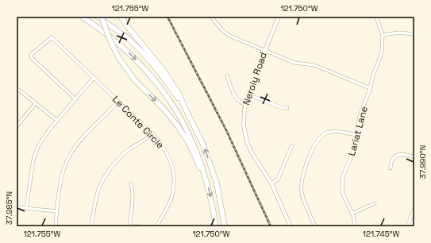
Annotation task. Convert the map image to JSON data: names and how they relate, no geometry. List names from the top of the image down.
{
  "streets": {
    "street": ["Neroly Road", "Le Conte Circle", "Lariat Lane"]
  },
  "coordinates": [
    "121.755°W",
    "121.750°W",
    "37.990°N",
    "37.985°N",
    "121.745°W"
  ]
}
